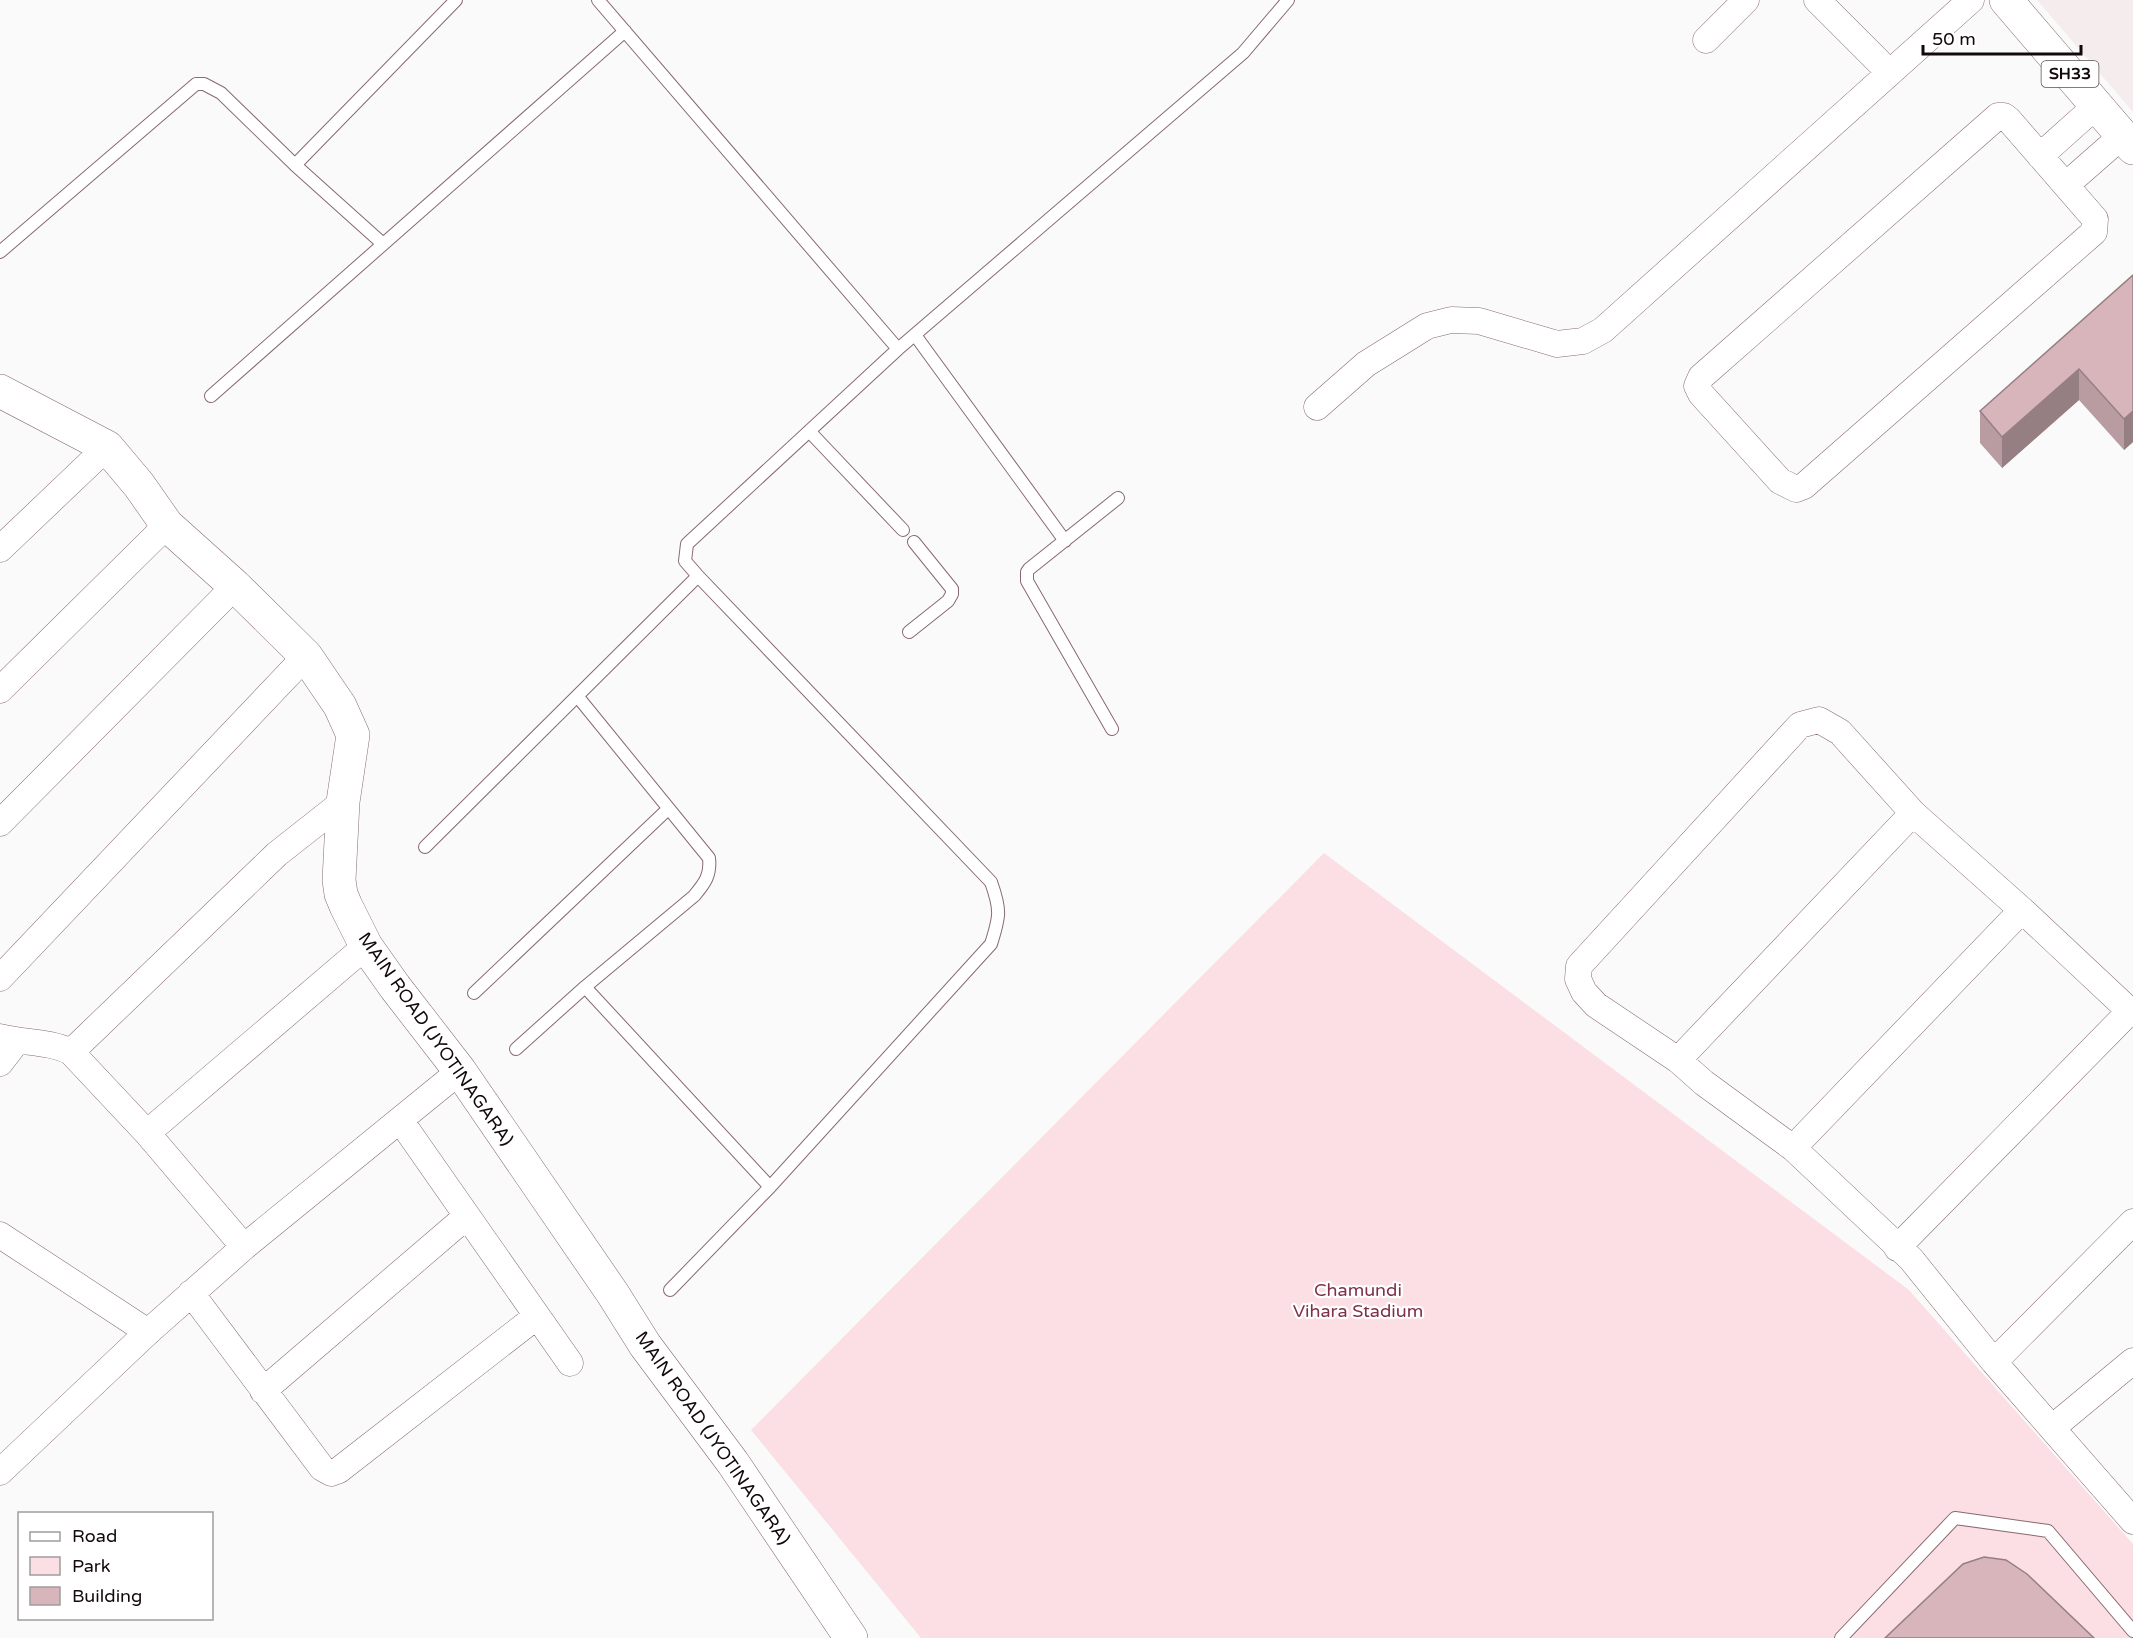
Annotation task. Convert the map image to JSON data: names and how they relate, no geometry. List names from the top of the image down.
{
  "streets": {
    "street": ["SH33", "MAIN ROAD (JYOTINAGARA)"]
  },
  "parks": ["Chamundi Vihara Stadium"],
  "legend": ["Road", "Park", "Building"],
  "scale_bar": "50 m"
}
